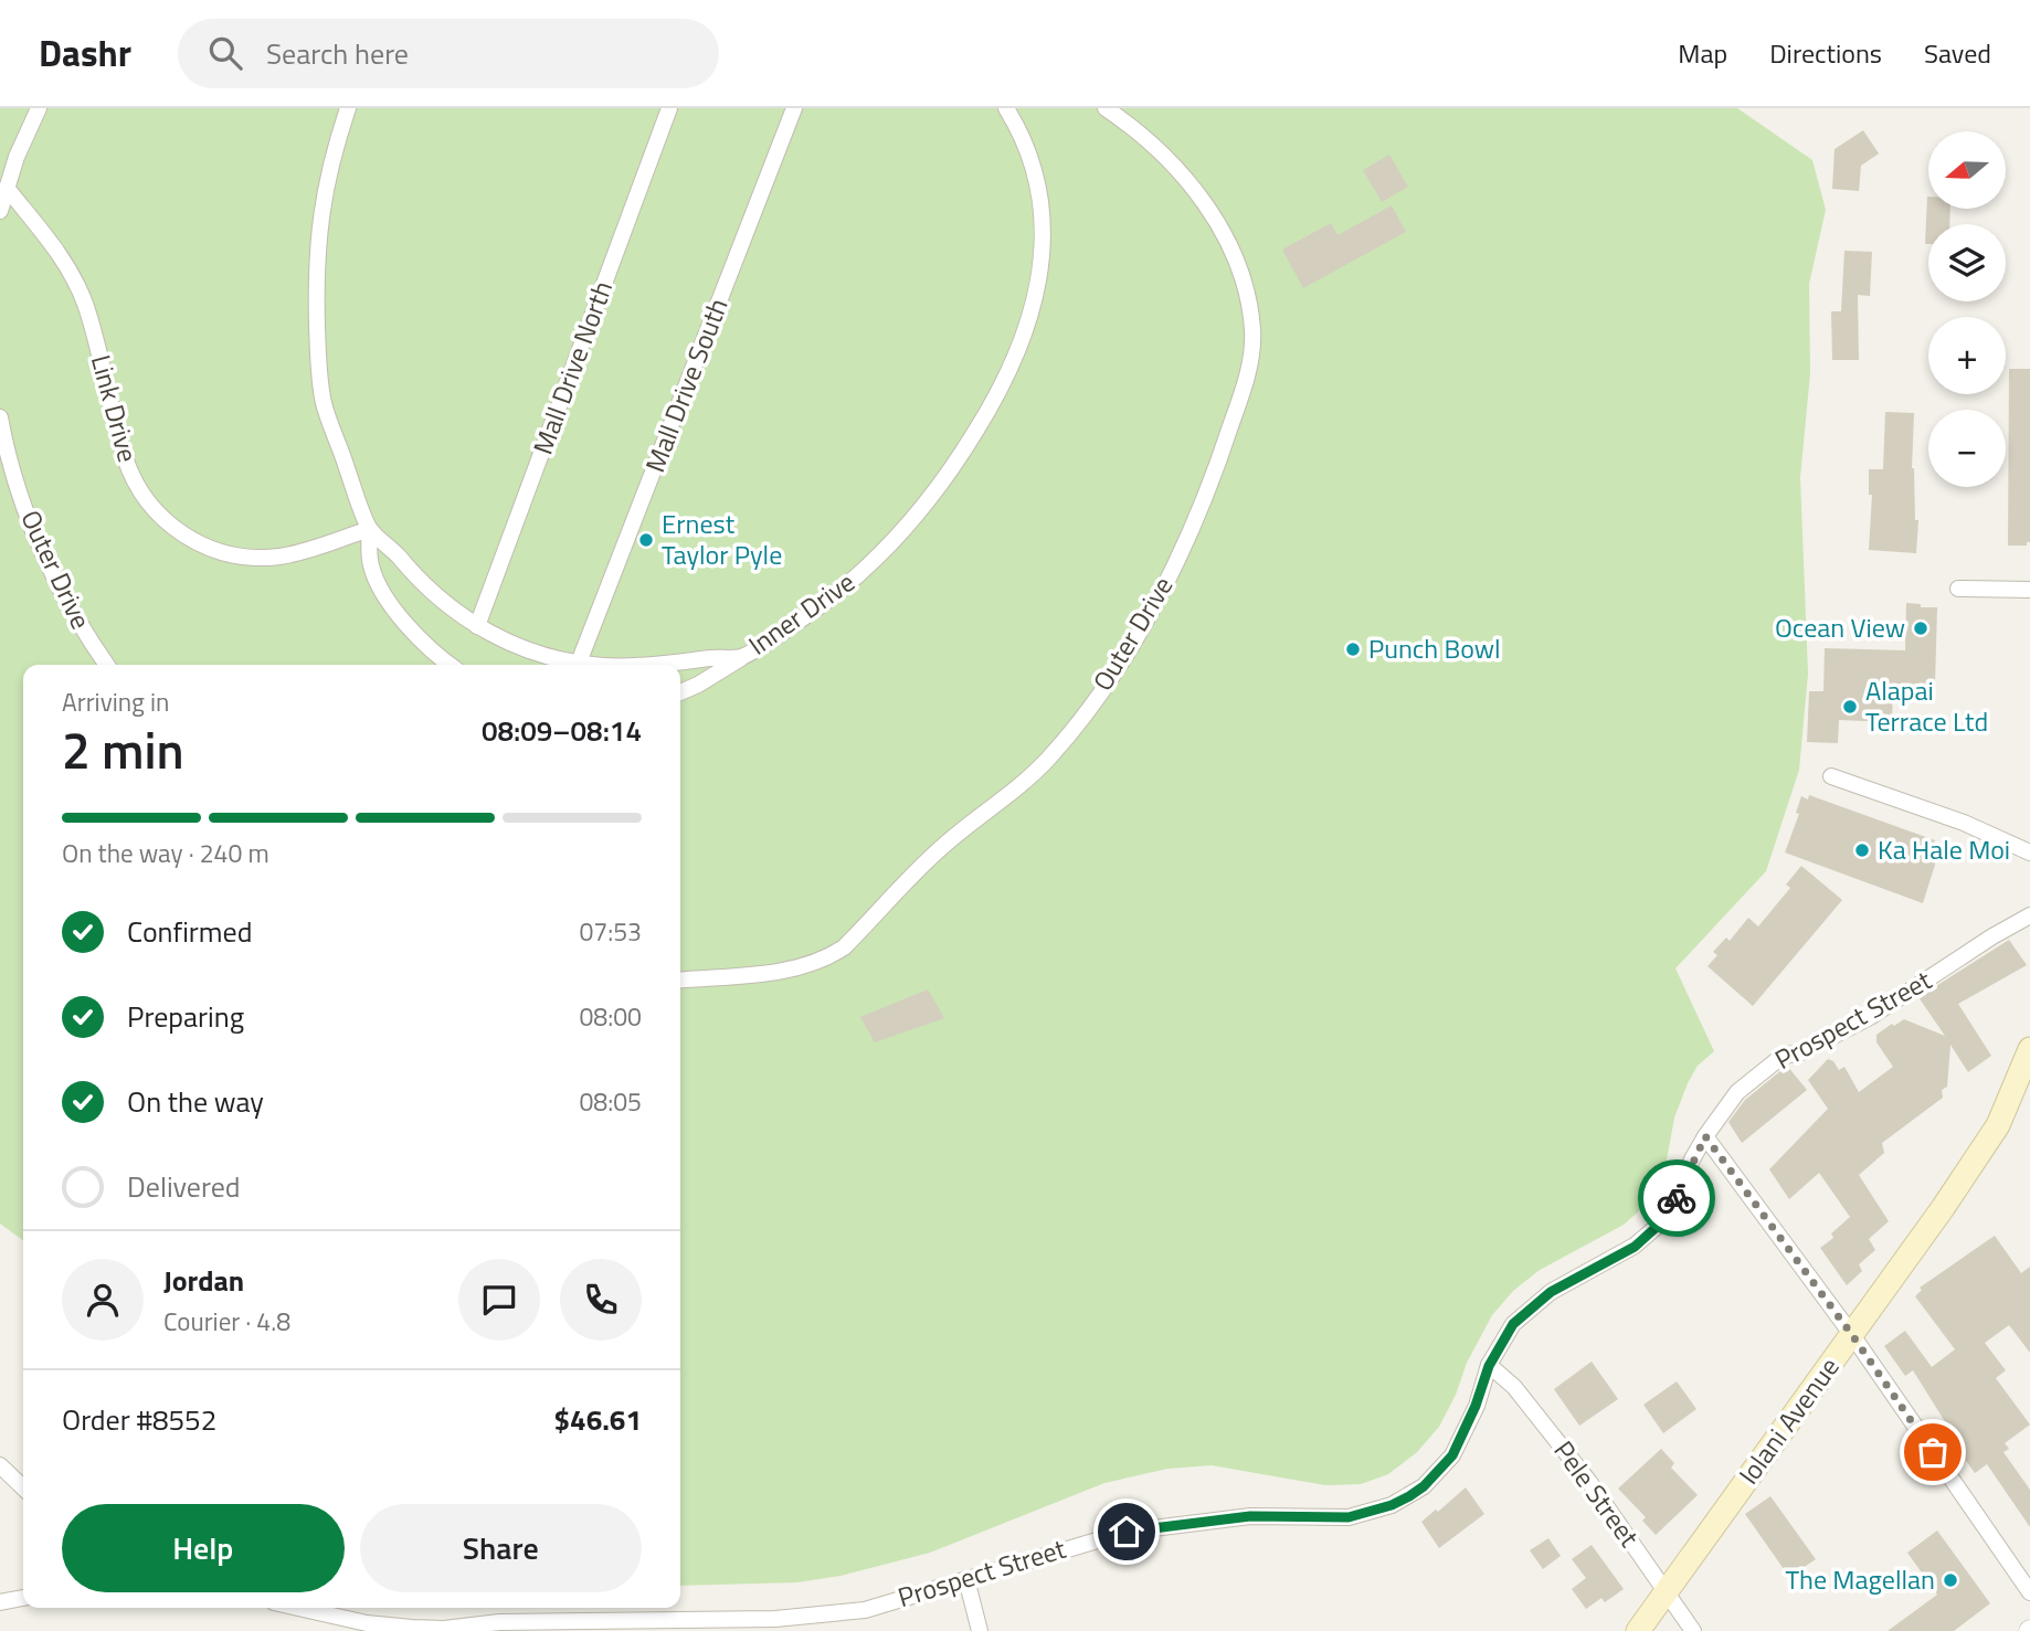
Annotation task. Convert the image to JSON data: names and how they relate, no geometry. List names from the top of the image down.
{
  "streets": {
    "main road": ["Iolani Avenue"],
    "street": [
      "Mall Drive North",
      "Mall Drive South",
      "Link Drive",
      "Outer Drive",
      "Inner Drive",
      "Prospect Street",
      "Pele Street"
    ]
  },
  "crossings": [
    ["Mall Drive North", "Inner Drive"],
    ["Mall Drive South", "Inner Drive"],
    ["Link Drive", "Inner Drive"],
    ["Prospect Street", "Pele Street"],
    ["Iolani Avenue", "Pele Street"]
  ],
  "places": [
    "Ernest Taylor Pyle",
    "Ocean View",
    "Punch Bowl",
    "Alapai Terrace Ltd",
    "Ka Hale Moi",
    "The Magellan"
  ],
  "north": "left",
  "page": {
    "header": "Dashr",
    "search": "Search here",
    "nav": ["Map", "Directions", "Saved"],
    "map_buttons": ["+", "−"],
    "heading": ["2 min", "Arriving in", "08:09–08:14"],
    "panel": [
      "Jordan",
      "Courier · 4.8",
      "Order #8552",
      "$46.61"
    ],
    "bar": "On the way · 240 m",
    "list": [
      ["Confirmed", "07:53"],
      ["Preparing", "08:00"],
      ["On the way", "08:05"],
      "Delivered"
    ],
    "buttons": ["Help", "Share"]
  }
}
